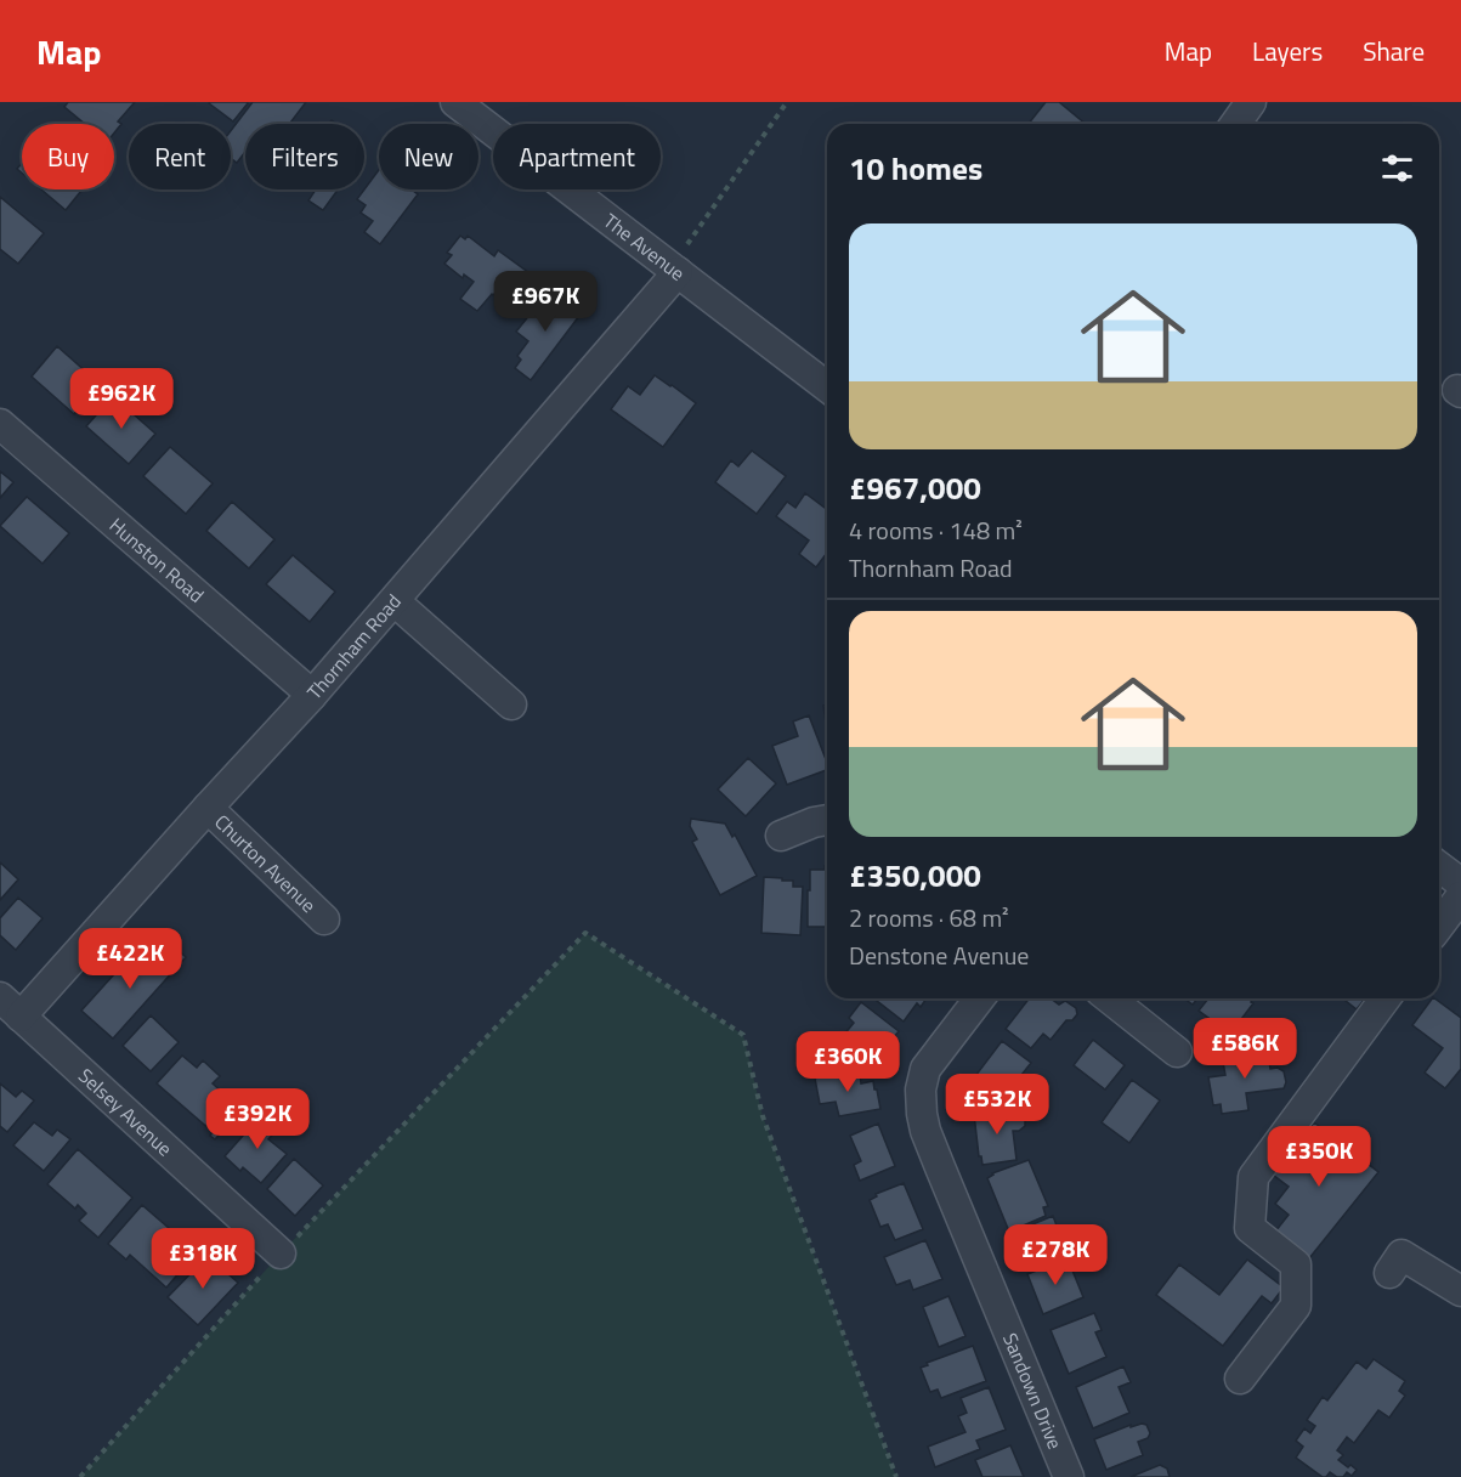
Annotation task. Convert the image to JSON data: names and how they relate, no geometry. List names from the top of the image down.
{
  "streets": {
    "street": [
      "The Avenue",
      "Hunston Road",
      "Thornham Road",
      "Churton Avenue",
      "Selsey Avenue",
      "Sandown Drive"
    ]
  },
  "crossings": [
    ["The Avenue", "Thornham Road"],
    ["Hunston Road", "Thornham Road"],
    ["Thornham Road", "Churton Avenue"],
    ["Thornham Road", "Selsey Avenue"]
  ],
  "page": {
    "header": "Map",
    "nav": ["Map", "Layers", "Share"],
    "chip": [
      "Buy",
      "Rent",
      "Filters",
      "New",
      "Apartment"
    ],
    "heading": "10 homes",
    "list": [
      {
        "name": "£967,000",
        "note": "4 rooms · 148 m² · Thornham Road"
      },
      {
        "name": "£350,000",
        "note": "2 rooms · 68 m² · Denstone Avenue"
      }
    ],
    "price": [
      "£967K",
      "£962K",
      "£422K",
      "£586K",
      "£360K",
      "£532K",
      "£392K",
      "£350K",
      "£278K",
      "£318K"
    ]
  }
}
